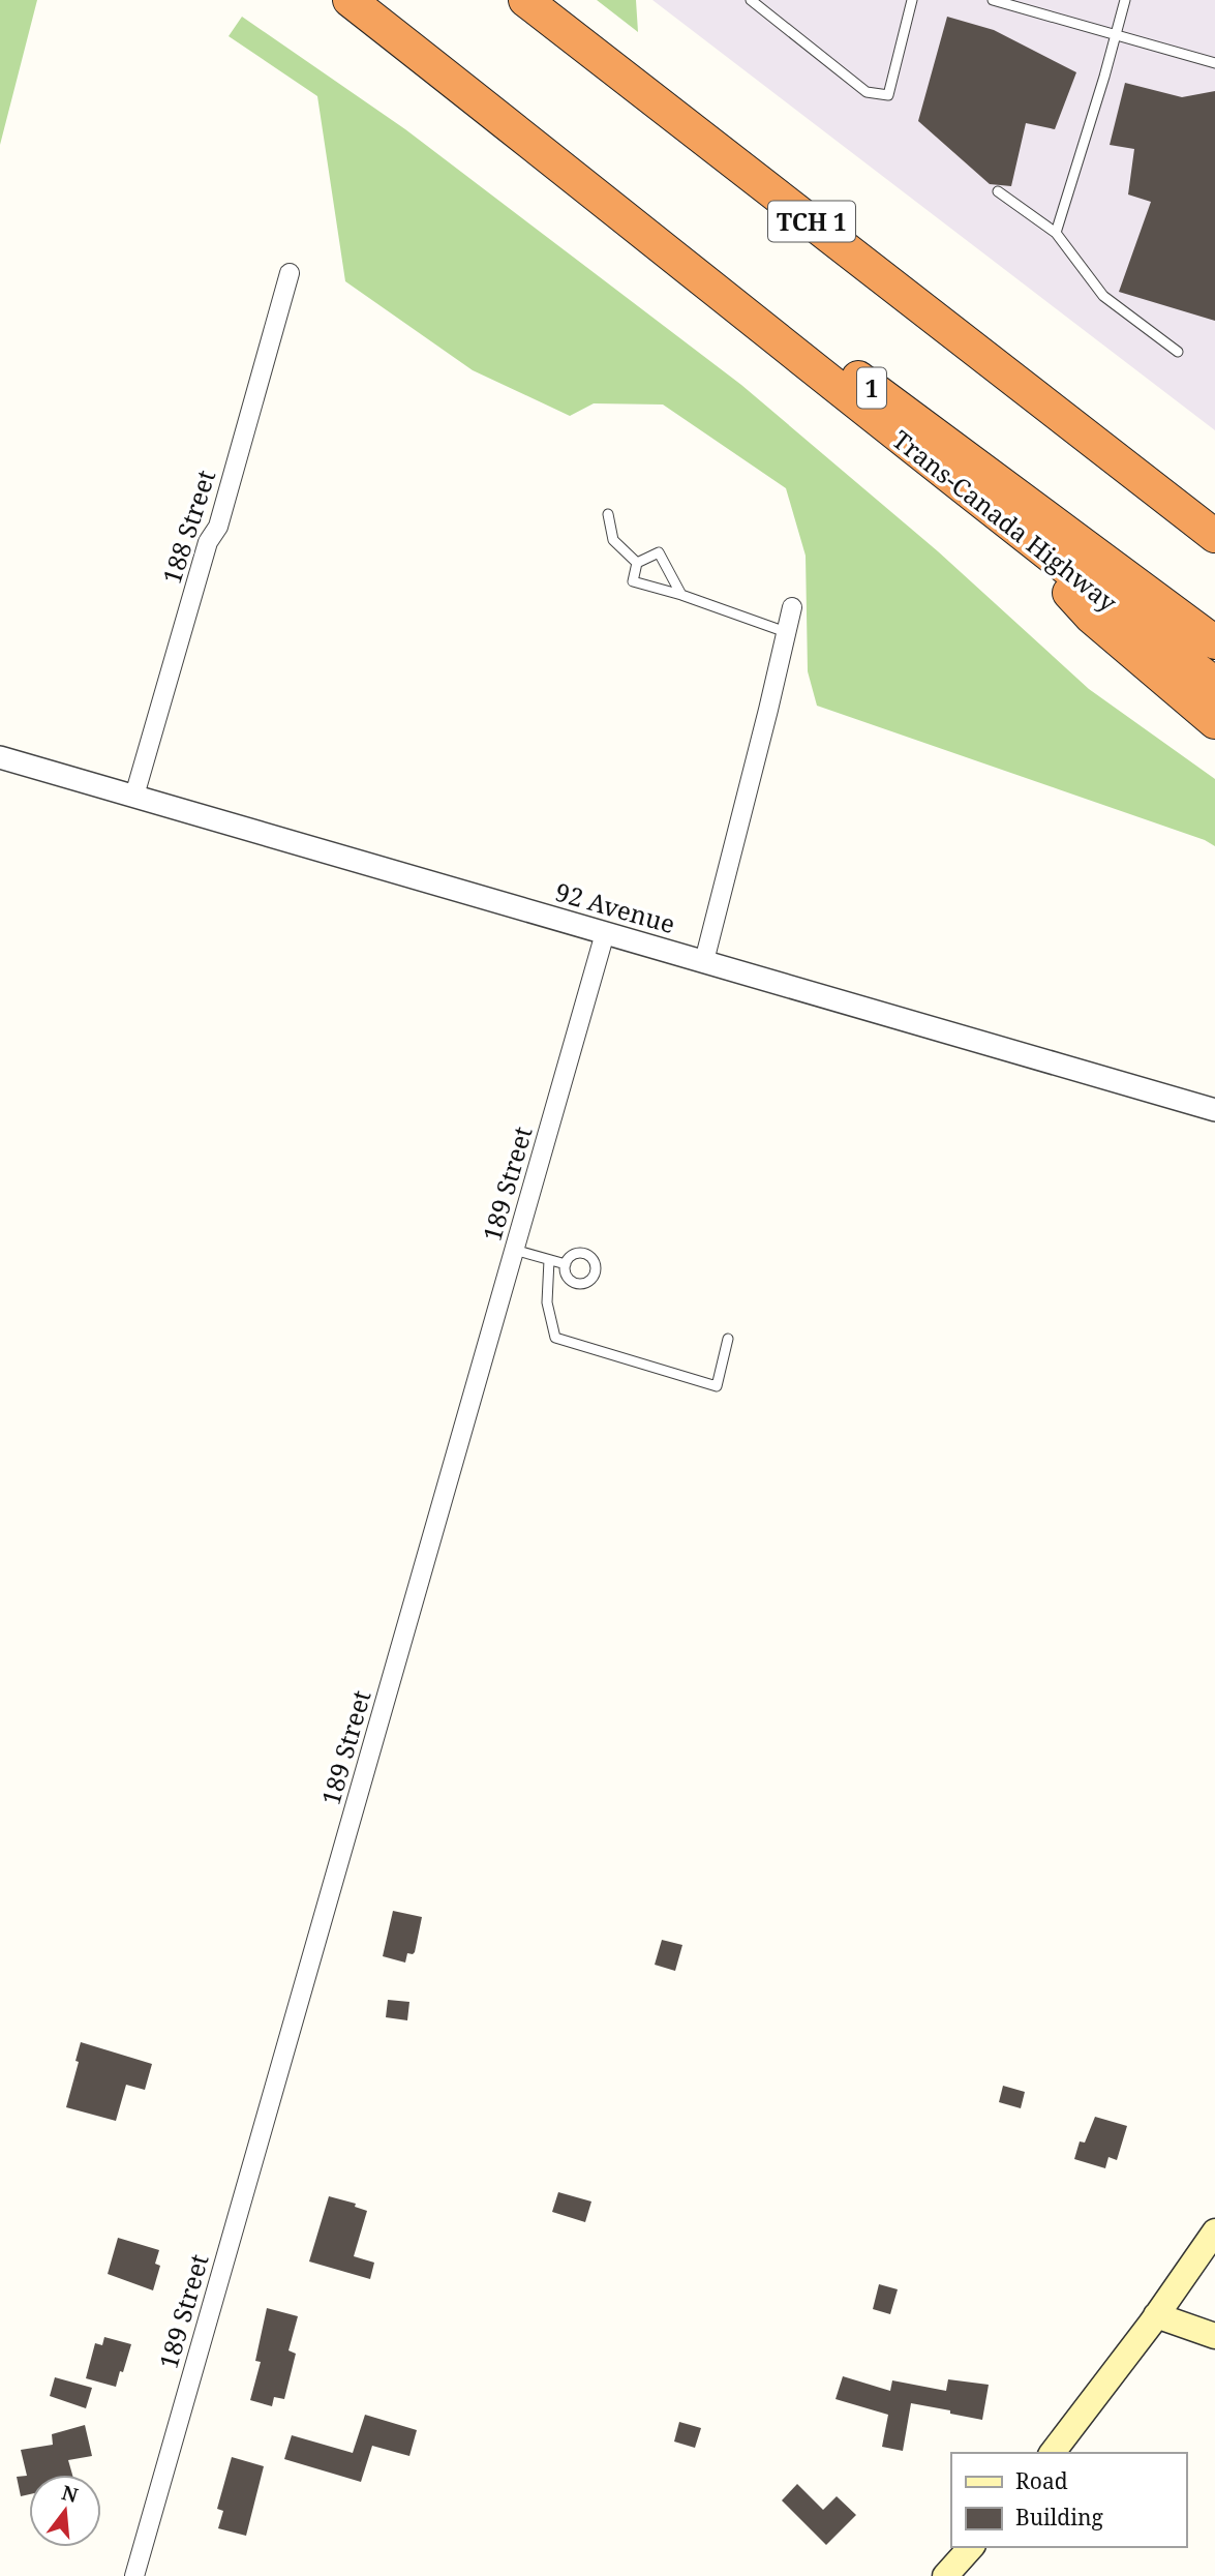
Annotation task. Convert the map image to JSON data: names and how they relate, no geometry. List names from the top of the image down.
{
  "streets": {
    "highway": ["TCH 1", "1", "Trans-Canada Highway"],
    "street": ["188 Street", "92 Avenue", "189 Street"]
  },
  "crossings": [
    ["188 Street", "92 Avenue"],
    ["92 Avenue", "189 Street"]
  ],
  "legend": ["Road", "Building"],
  "north": "top"
}
